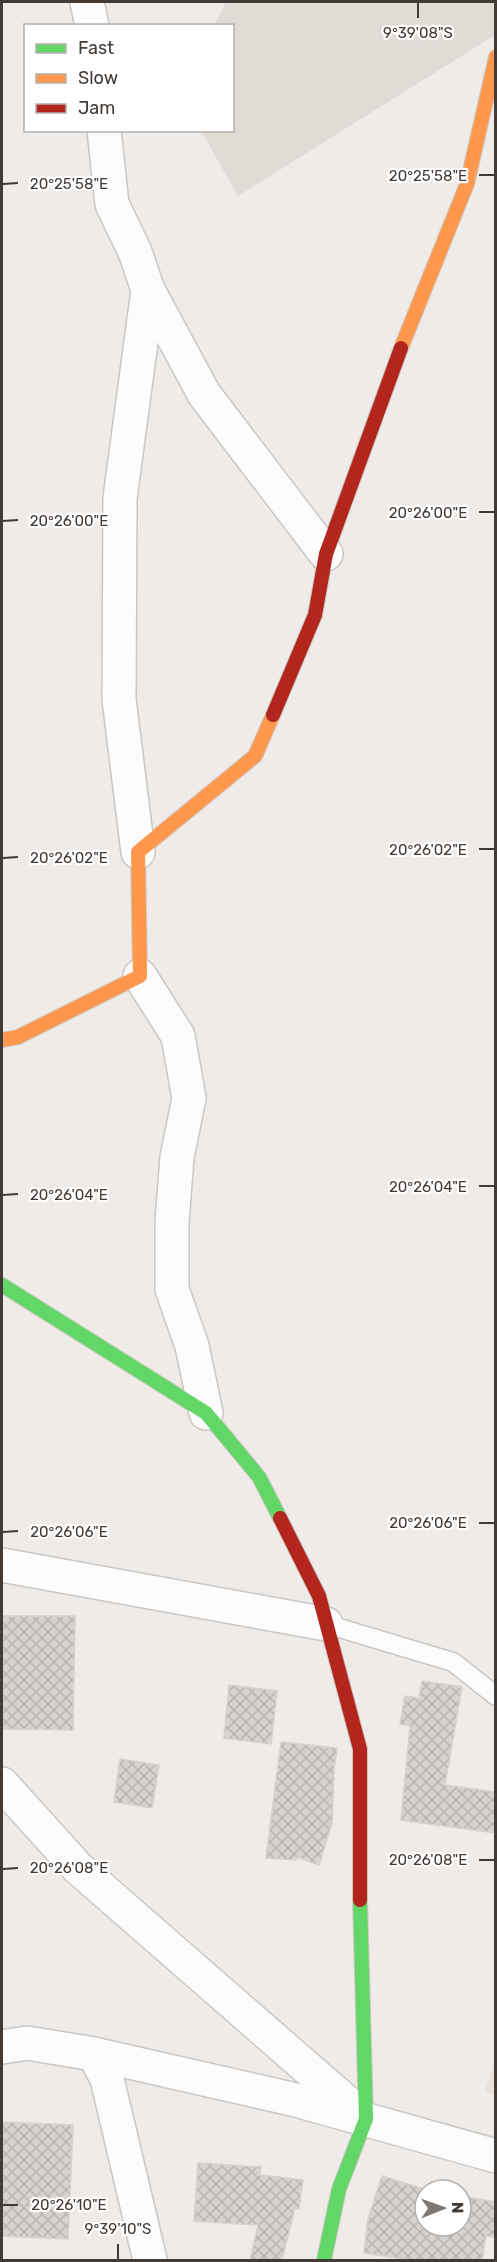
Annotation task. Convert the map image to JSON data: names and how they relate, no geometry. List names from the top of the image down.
{
  "legend": ["Fast", "Slow", "Jam"],
  "north": "right",
  "coordinates": [
    "9°39'08\"S",
    "20°25'58\"E",
    "20°26'00\"E",
    "20°26'02\"E",
    "20°26'04\"E",
    "20°26'06\"E",
    "20°26'08\"E",
    "20°26'10\"E",
    "9°39'10\"S"
  ]
}
